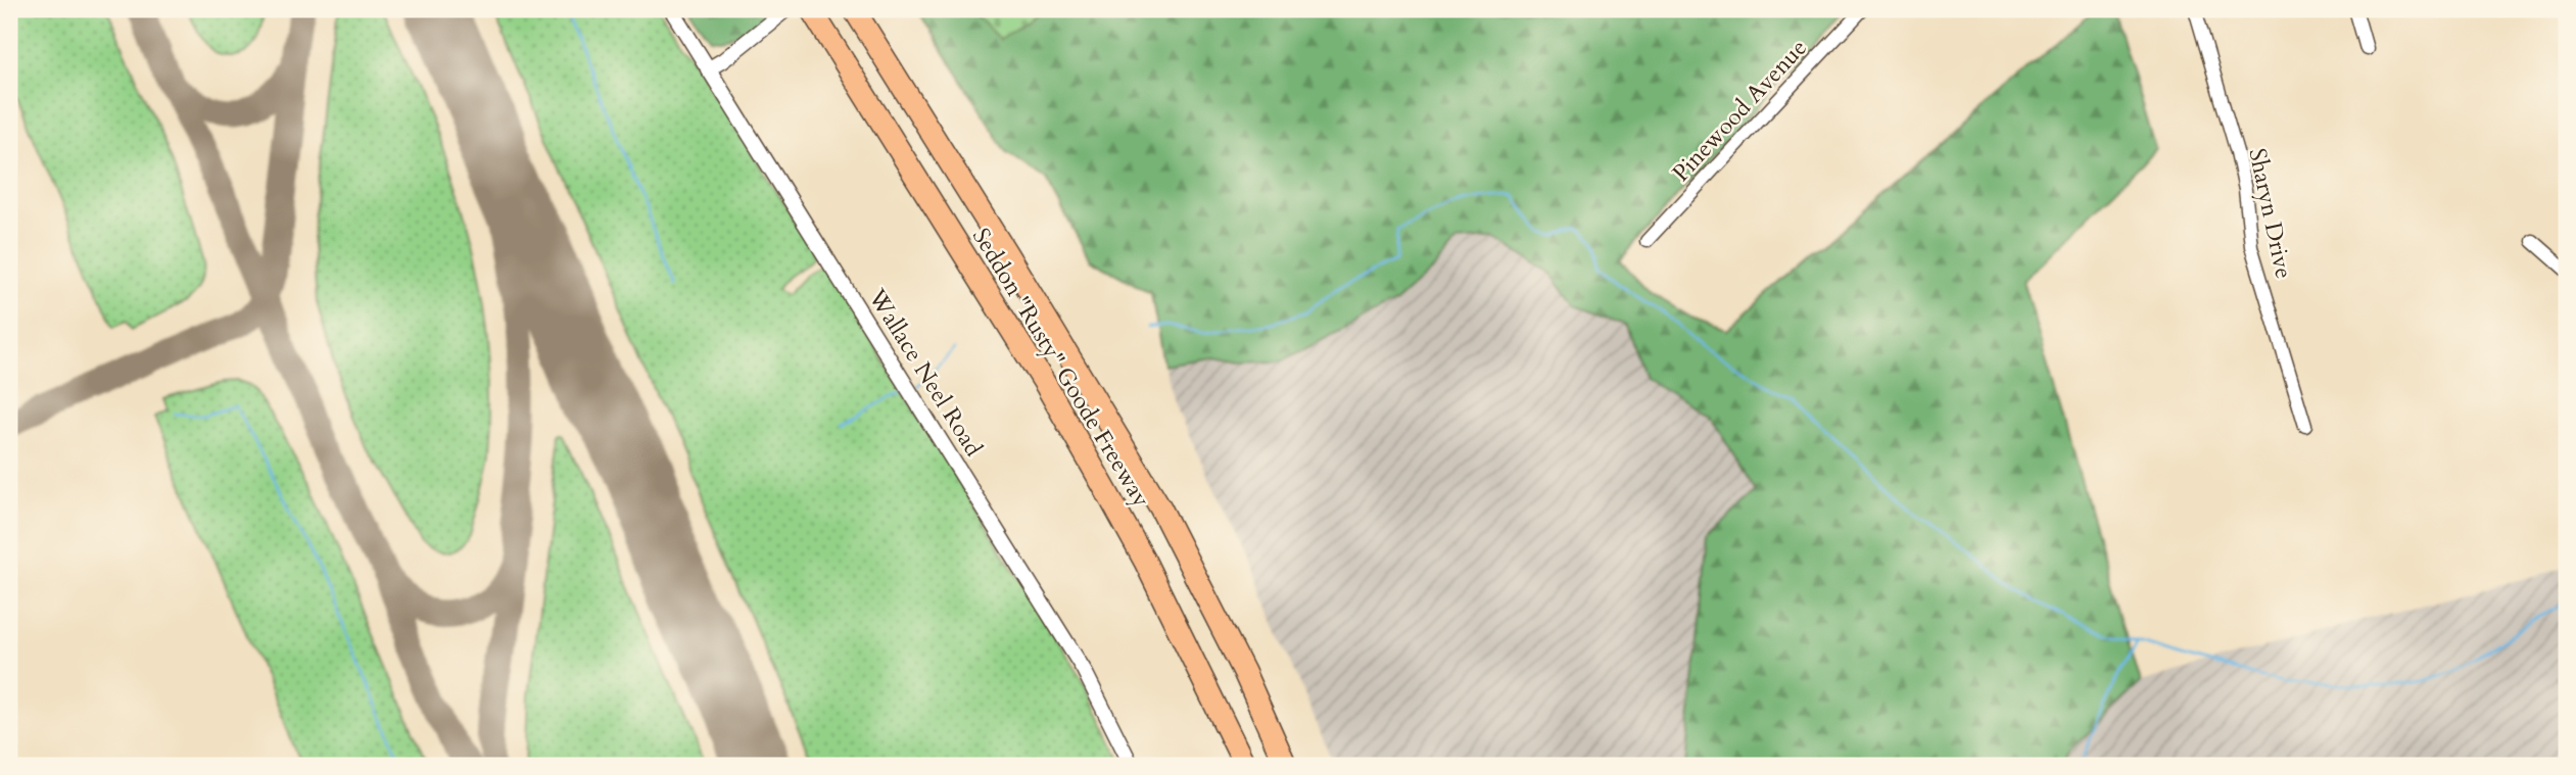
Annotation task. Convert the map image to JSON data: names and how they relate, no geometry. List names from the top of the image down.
{
  "streets": {
    "highway": ["Seddon \"Rusty\" Goode Freeway"],
    "street": ["Pinewood Avenue", "Sharyn Drive", "Wallace Neel Road"]
  }
}
